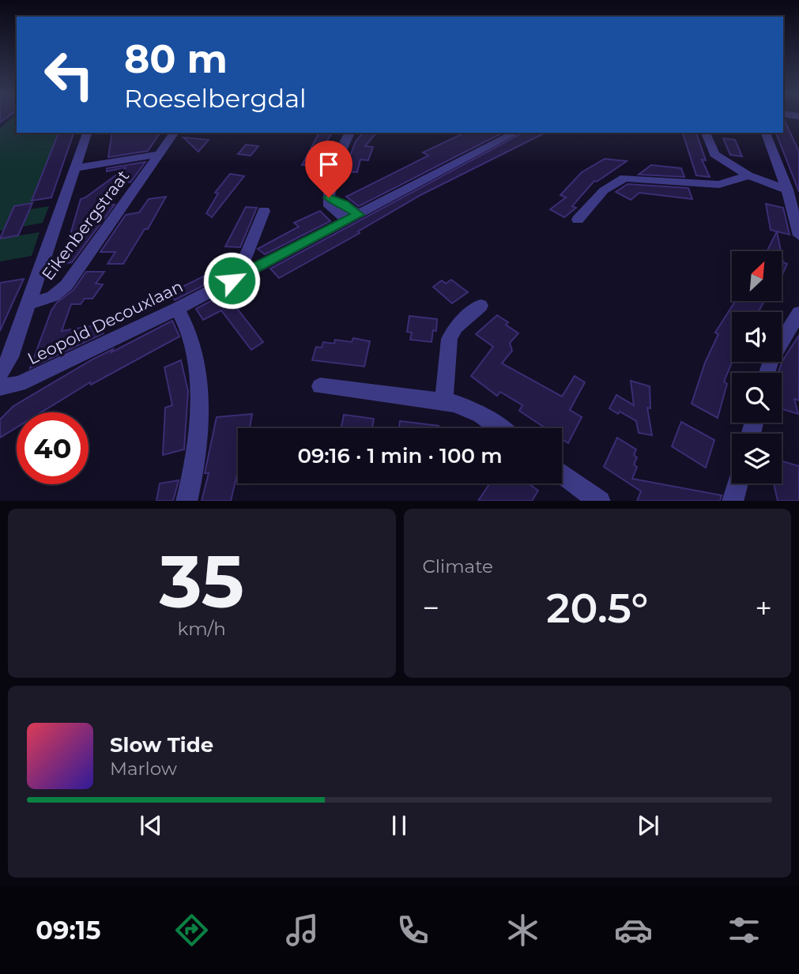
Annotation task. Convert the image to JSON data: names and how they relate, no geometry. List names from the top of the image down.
{
  "streets": {
    "street": ["Eikenbergstraat", "Leopold Decouxlaan"]
  },
  "north": "top right",
  "page": {
    "turn": ["80 m", "Roeselbergdal"],
    "limit": "40",
    "trip": "09:16 · 1 min · 100 m",
    "tile": [
      ["35", "km/h"],
      "Climate"
    ],
    "heat": ["−", "20.5°", "+"],
    "song": ["Slow Tide", "Marlow"],
    "tabs": "09:15"
  }
}
